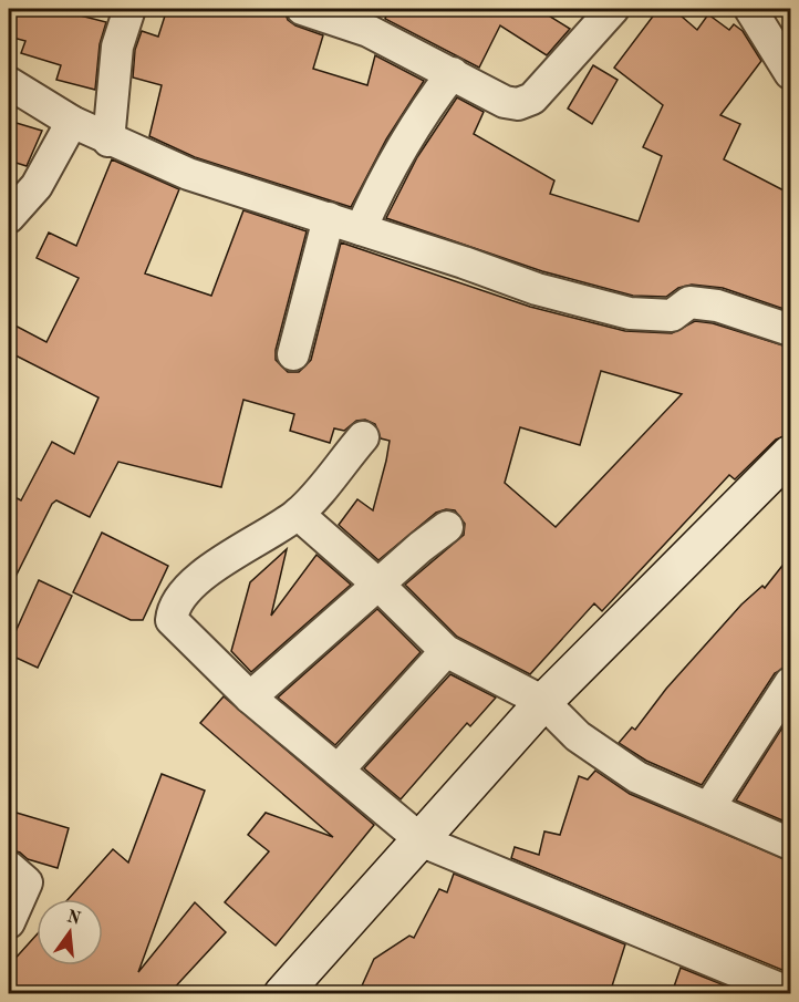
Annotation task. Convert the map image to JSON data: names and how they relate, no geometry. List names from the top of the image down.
{
  "north": "top"
}
